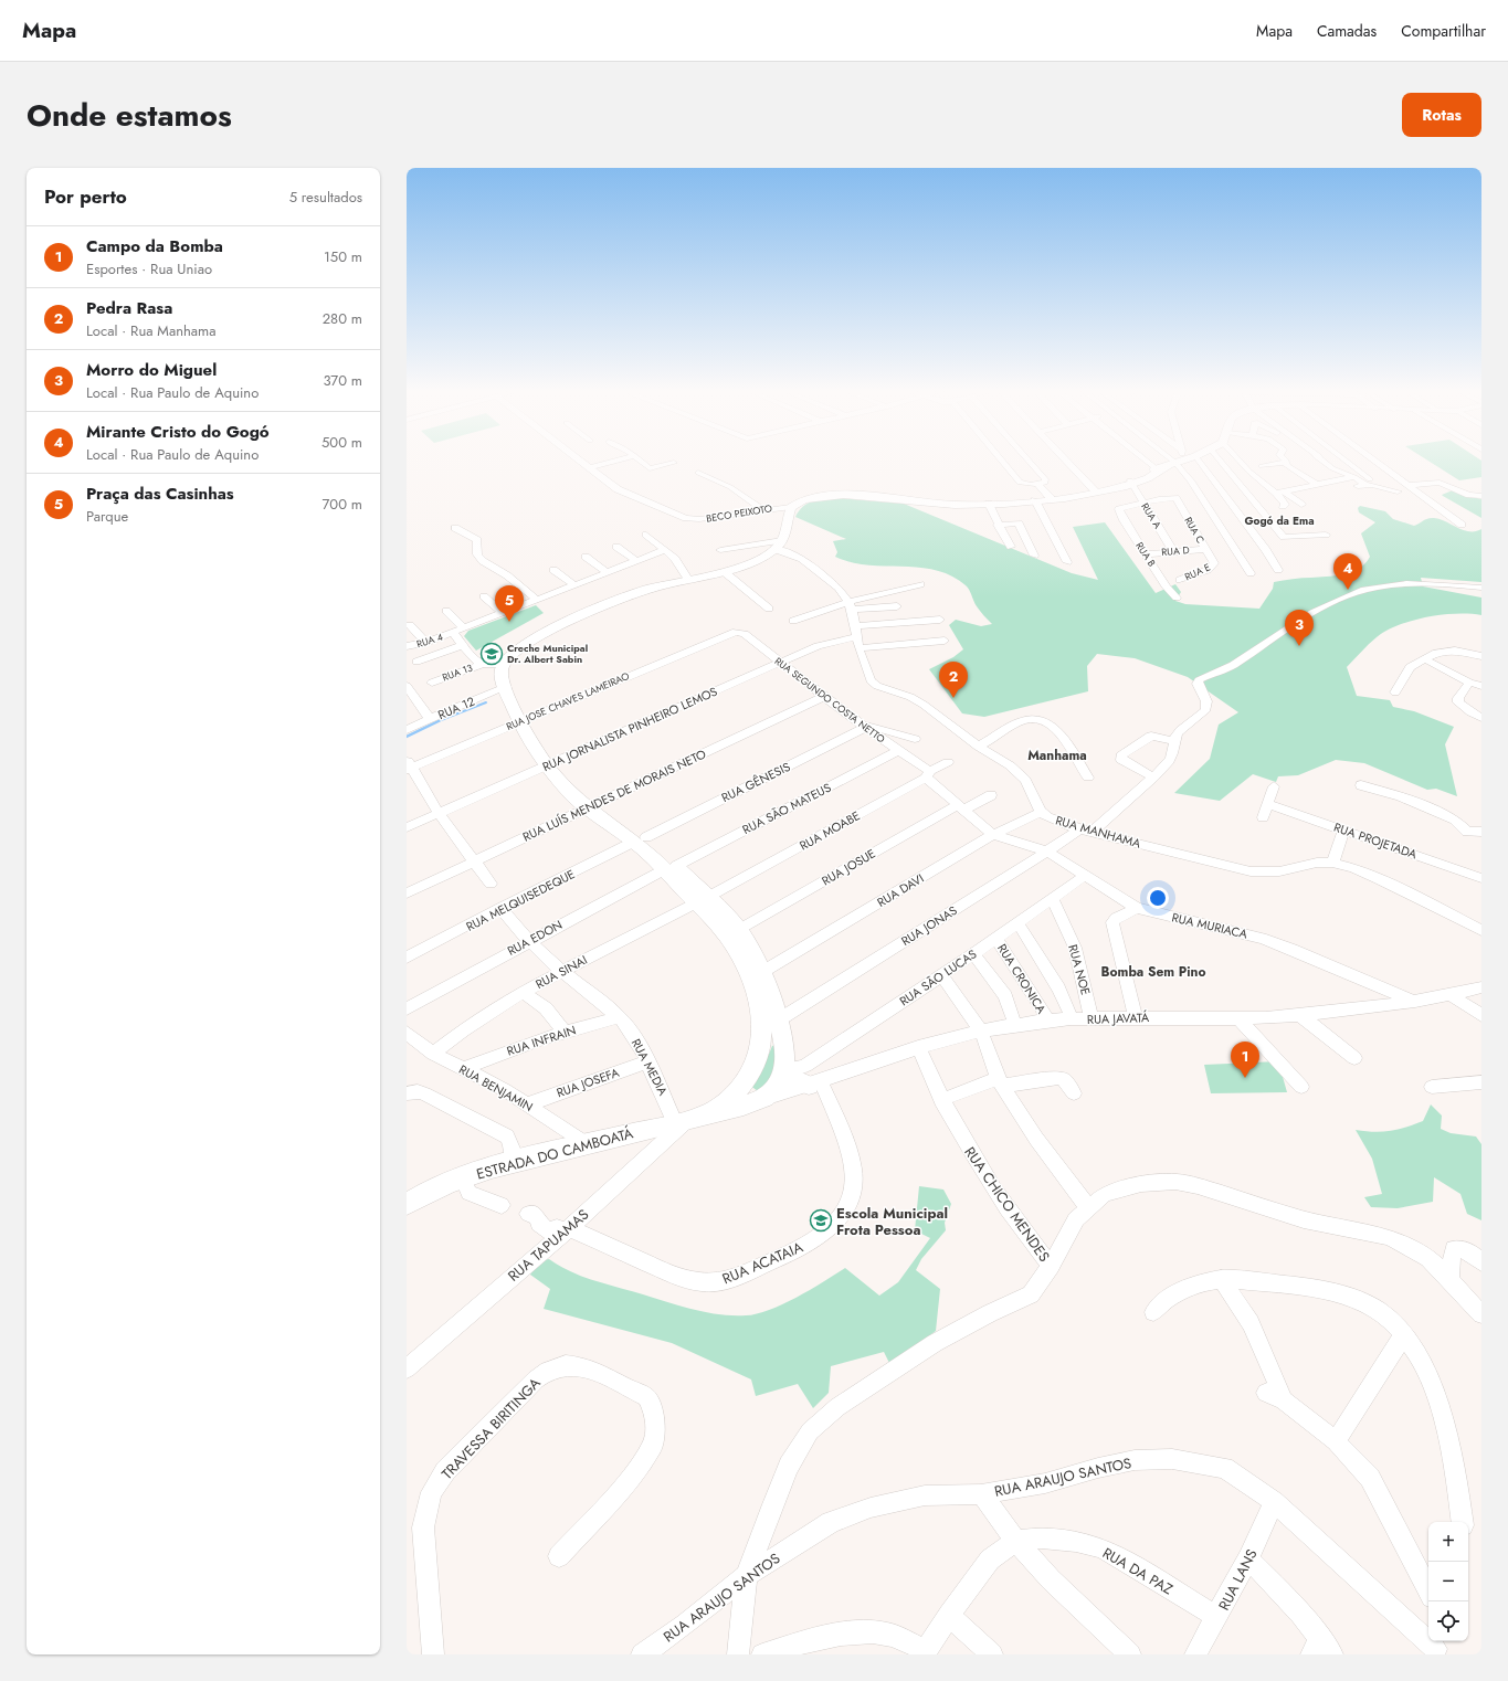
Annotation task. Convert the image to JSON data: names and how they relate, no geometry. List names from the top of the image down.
{
  "streets": {
    "main road": ["ESTRADA DO CAMBOATÁ"],
    "street": [
      "BECO PEIXOTO",
      "RUA A",
      "RUA C",
      "RUA D",
      "RUA B",
      "RUA E",
      "RUA 4",
      "RUA 13",
      "RUA SEGUNDO COSTA NETTO",
      "RUA JOSE CHAVES LAMEIRAO",
      "RUA 12",
      "RUA JORNALISTA PINHEIRO LEMOS",
      "RUA GÊNESIS",
      "RUA LUÍS MENDES DE MORAIS NETO",
      "RUA SÃO MATEUS",
      "RUA MOABE",
      "RUA MANHAMA",
      "RUA PROJETADA",
      "RUA JOSUE",
      "RUA DAVI",
      "RUA MELQUISEDEQUE",
      "RUA JONAS",
      "RUA MURIACA",
      "RUA EDON",
      "RUA NOE",
      "RUA SINAI",
      "RUA SÃO LUCAS",
      "RUA CRONICA",
      "RUA JAVATÁ",
      "RUA INFRAIN",
      "RUA MEDIA",
      "RUA JOSEFA",
      "RUA BENJAMIN",
      "RUA CHICO MENDES",
      "RUA TAPUAMAS",
      "RUA ACATAIA",
      "TRAVESSA BIRITINGA",
      "RUA ARAUJO SANTOS",
      "RUA DA PAZ",
      "RUA LANS"
    ]
  },
  "crossings": [
    ["RUA A", "RUA C"],
    ["RUA A", "RUA D"],
    ["RUA A", "RUA B"],
    ["RUA C", "RUA D"],
    ["RUA C", "RUA B"],
    ["RUA C", "RUA E"],
    ["RUA D", "RUA B"],
    ["RUA SEGUNDO COSTA NETTO", "RUA JOSE CHAVES LAMEIRAO"],
    ["RUA SEGUNDO COSTA NETTO", "RUA JORNALISTA PINHEIRO LEMOS"],
    ["RUA SEGUNDO COSTA NETTO", "RUA GÊNESIS"],
    ["RUA SEGUNDO COSTA NETTO", "RUA LUÍS MENDES DE MORAIS NETO"],
    ["RUA SEGUNDO COSTA NETTO", "RUA SÃO MATEUS"],
    ["RUA SEGUNDO COSTA NETTO", "RUA MOABE"],
    ["RUA SEGUNDO COSTA NETTO", "RUA MURIACA"],
    ["RUA JOSE CHAVES LAMEIRAO", "ESTRADA DO CAMBOATÁ"],
    ["RUA 12", "ESTRADA DO CAMBOATÁ"],
    ["RUA JORNALISTA PINHEIRO LEMOS", "RUA MANHAMA"],
    ["RUA JORNALISTA PINHEIRO LEMOS", "ESTRADA DO CAMBOATÁ"],
    ["RUA GÊNESIS", "RUA MELQUISEDEQUE"],
    ["RUA GÊNESIS", "ESTRADA DO CAMBOATÁ"],
    ["RUA LUÍS MENDES DE MORAIS NETO", "ESTRADA DO CAMBOATÁ"],
    ["RUA SÃO MATEUS", "RUA EDON"],
    ["RUA SÃO MATEUS", "ESTRADA DO CAMBOATÁ"],
    ["RUA MOABE", "RUA MURIACA"],
    ["RUA MOABE", "RUA SINAI"],
    ["RUA MOABE", "ESTRADA DO CAMBOATÁ"],
    ["RUA MANHAMA", "RUA DAVI"],
    ["RUA MANHAMA", "RUA JONAS"],
    ["RUA MANHAMA", "ESTRADA DO CAMBOATÁ"],
    ["RUA JOSUE", "RUA MURIACA"],
    ["RUA JOSUE", "ESTRADA DO CAMBOATÁ"],
    ["RUA DAVI", "RUA MURIACA"],
    ["RUA DAVI", "ESTRADA DO CAMBOATÁ"],
    ["RUA MELQUISEDEQUE", "RUA MEDIA"],
    ["RUA MELQUISEDEQUE", "ESTRADA DO CAMBOATÁ"],
    ["RUA JONAS", "RUA MURIACA"],
    ["RUA JONAS", "ESTRADA DO CAMBOATÁ"],
    ["RUA MURIACA", "RUA SÃO LUCAS"],
    ["RUA MURIACA", "RUA JAVATÁ"],
    ["RUA EDON", "RUA MEDIA"],
    ["RUA EDON", "ESTRADA DO CAMBOATÁ"],
    ["RUA NOE", "RUA SÃO LUCAS"],
    ["RUA NOE", "RUA JAVATÁ"],
    ["RUA SINAI", "RUA MEDIA"],
    ["RUA SINAI", "RUA BENJAMIN"],
    ["RUA SINAI", "ESTRADA DO CAMBOATÁ"],
    ["RUA SÃO LUCAS", "RUA CRONICA"],
    ["RUA SÃO LUCAS", "ESTRADA DO CAMBOATÁ"],
    ["RUA CRONICA", "RUA JAVATÁ"],
    ["RUA JAVATÁ", "ESTRADA DO CAMBOATÁ"],
    ["RUA JAVATÁ", "RUA CHICO MENDES"],
    ["RUA JAVATÁ", "RUA ACATAIA"],
    ["RUA INFRAIN", "RUA MEDIA"],
    ["RUA INFRAIN", "RUA BENJAMIN"],
    ["RUA MEDIA", "RUA JOSEFA"],
    ["RUA MEDIA", "ESTRADA DO CAMBOATÁ"],
    ["RUA MEDIA", "RUA TAPUAMAS"],
    ["RUA JOSEFA", "RUA BENJAMIN"],
    ["RUA BENJAMIN", "ESTRADA DO CAMBOATÁ"],
    ["ESTRADA DO CAMBOATÁ", "RUA TAPUAMAS"],
    ["RUA TAPUAMAS", "RUA ACATAIA"],
    ["RUA ARAUJO SANTOS", "RUA LANS"],
    ["RUA DA PAZ", "RUA LANS"]
  ],
  "districts": ["Gogó da Ema", "Manhama", "Bomba Sem Pino"],
  "places": {
    "school or university": ["Creche Municipal Dr. Albert Sabin", "Escola Municipal Frota Pessoa"]
  },
  "page": {
    "header": "Mapa",
    "nav": ["Mapa", "Camadas", "Compartilhar"],
    "title": "Onde estamos",
    "buttons": "Rotas",
    "heading": ["Por perto", "5 resultados"],
    "list": [
      {
        "mark": "1",
        "name": "Campo da Bomba",
        "note": "Esportes · Rua Uniao",
        "value": "150 m"
      },
      {
        "mark": "2",
        "name": "Pedra Rasa",
        "note": "Local · Rua Manhama",
        "value": "280 m"
      },
      {
        "mark": "3",
        "name": "Morro do Miguel",
        "note": "Local · Rua Paulo de Aquino",
        "value": "370 m"
      },
      {
        "mark": "4",
        "name": "Mirante Cristo do Gogó",
        "note": "Local · Rua Paulo de Aquino",
        "value": "500 m"
      },
      {
        "mark": "5",
        "name": "Praça das Casinhas",
        "note": "Parque",
        "value": "700 m"
      }
    ],
    "pins": [
      "4",
      "5",
      "3",
      "2",
      "1"
    ],
    "map_buttons": ["+", "−"]
  }
}
